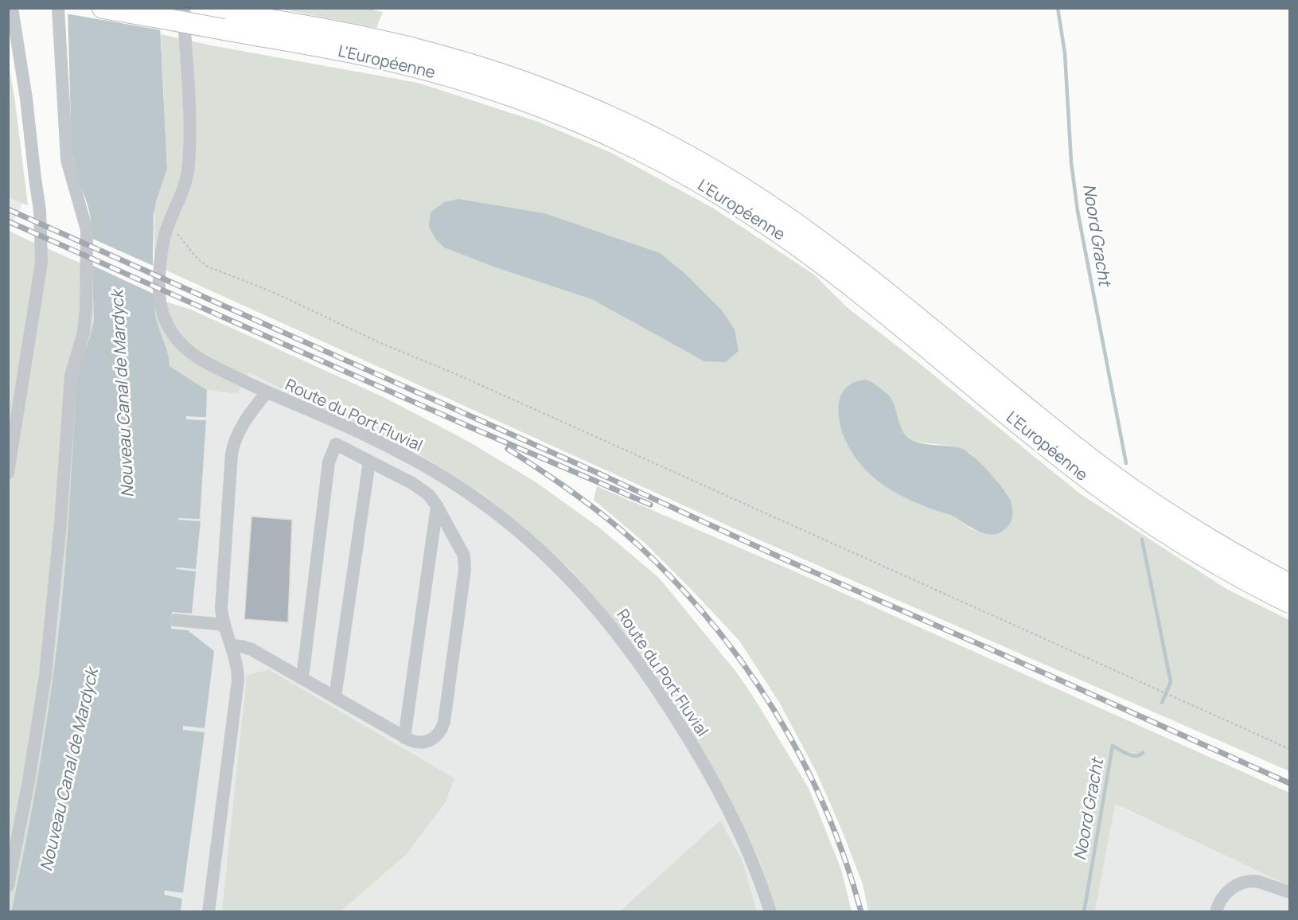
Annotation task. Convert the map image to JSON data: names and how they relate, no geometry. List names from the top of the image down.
{
  "streets": {
    "highway": ["L'Européenne"],
    "street": ["Route du Port Fluvial"]
  },
  "water": ["Noord Gracht", "Nouveau Canal de Mardyck"]
}
